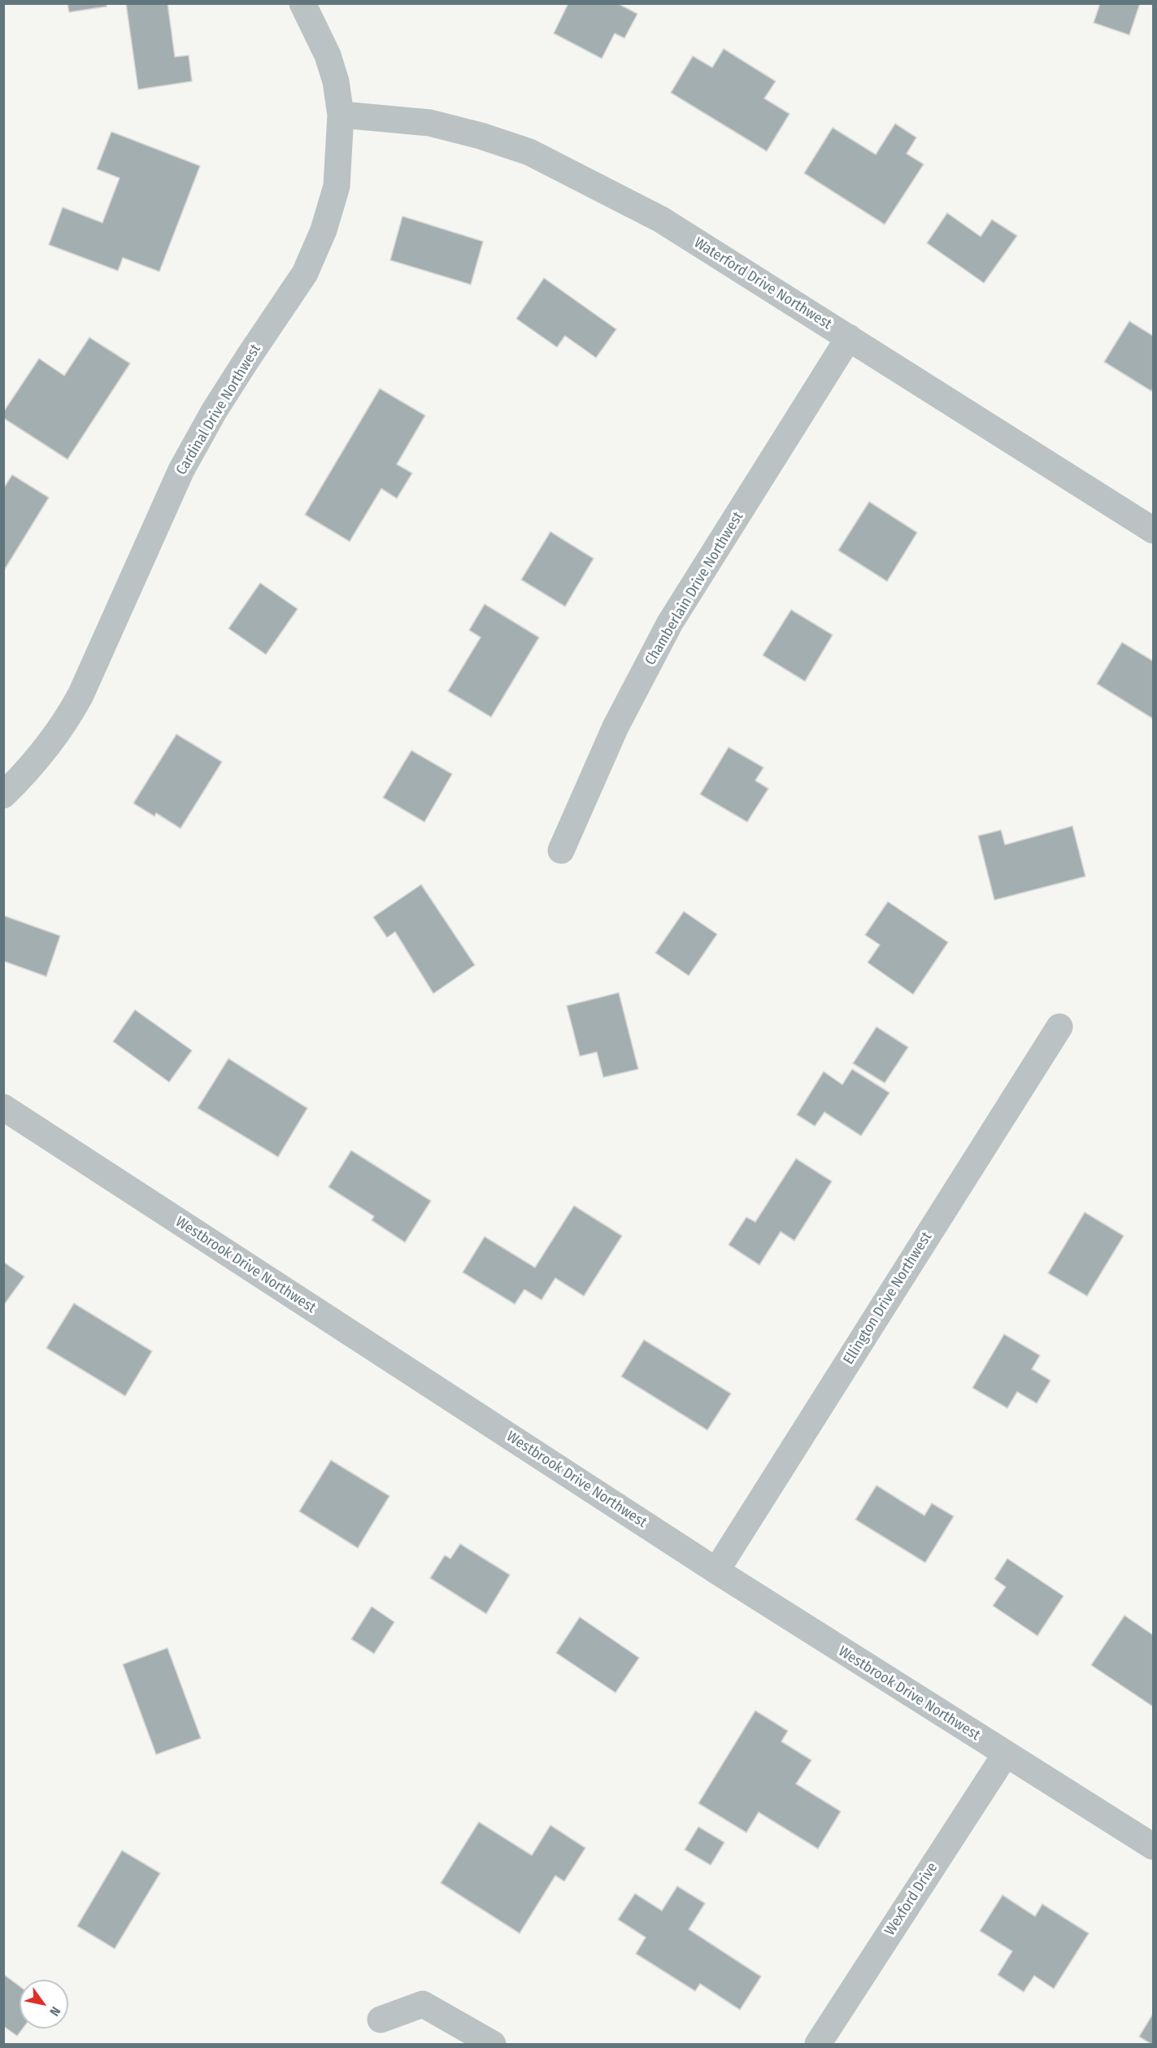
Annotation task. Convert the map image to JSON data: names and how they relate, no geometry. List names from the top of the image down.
{
  "streets": {
    "street": [
      "Waterford Drive Northwest",
      "Cardinal Drive Northwest",
      "Chamberlain Drive Northwest",
      "Westbrook Drive Northwest",
      "Ellington Drive Northwest",
      "Wexford Drive"
    ]
  },
  "crossings": [
    ["Waterford Drive Northwest", "Cardinal Drive Northwest"],
    ["Waterford Drive Northwest", "Chamberlain Drive Northwest"],
    ["Westbrook Drive Northwest", "Ellington Drive Northwest"],
    ["Westbrook Drive Northwest", "Wexford Drive"]
  ],
  "north": "bottom right"
}
